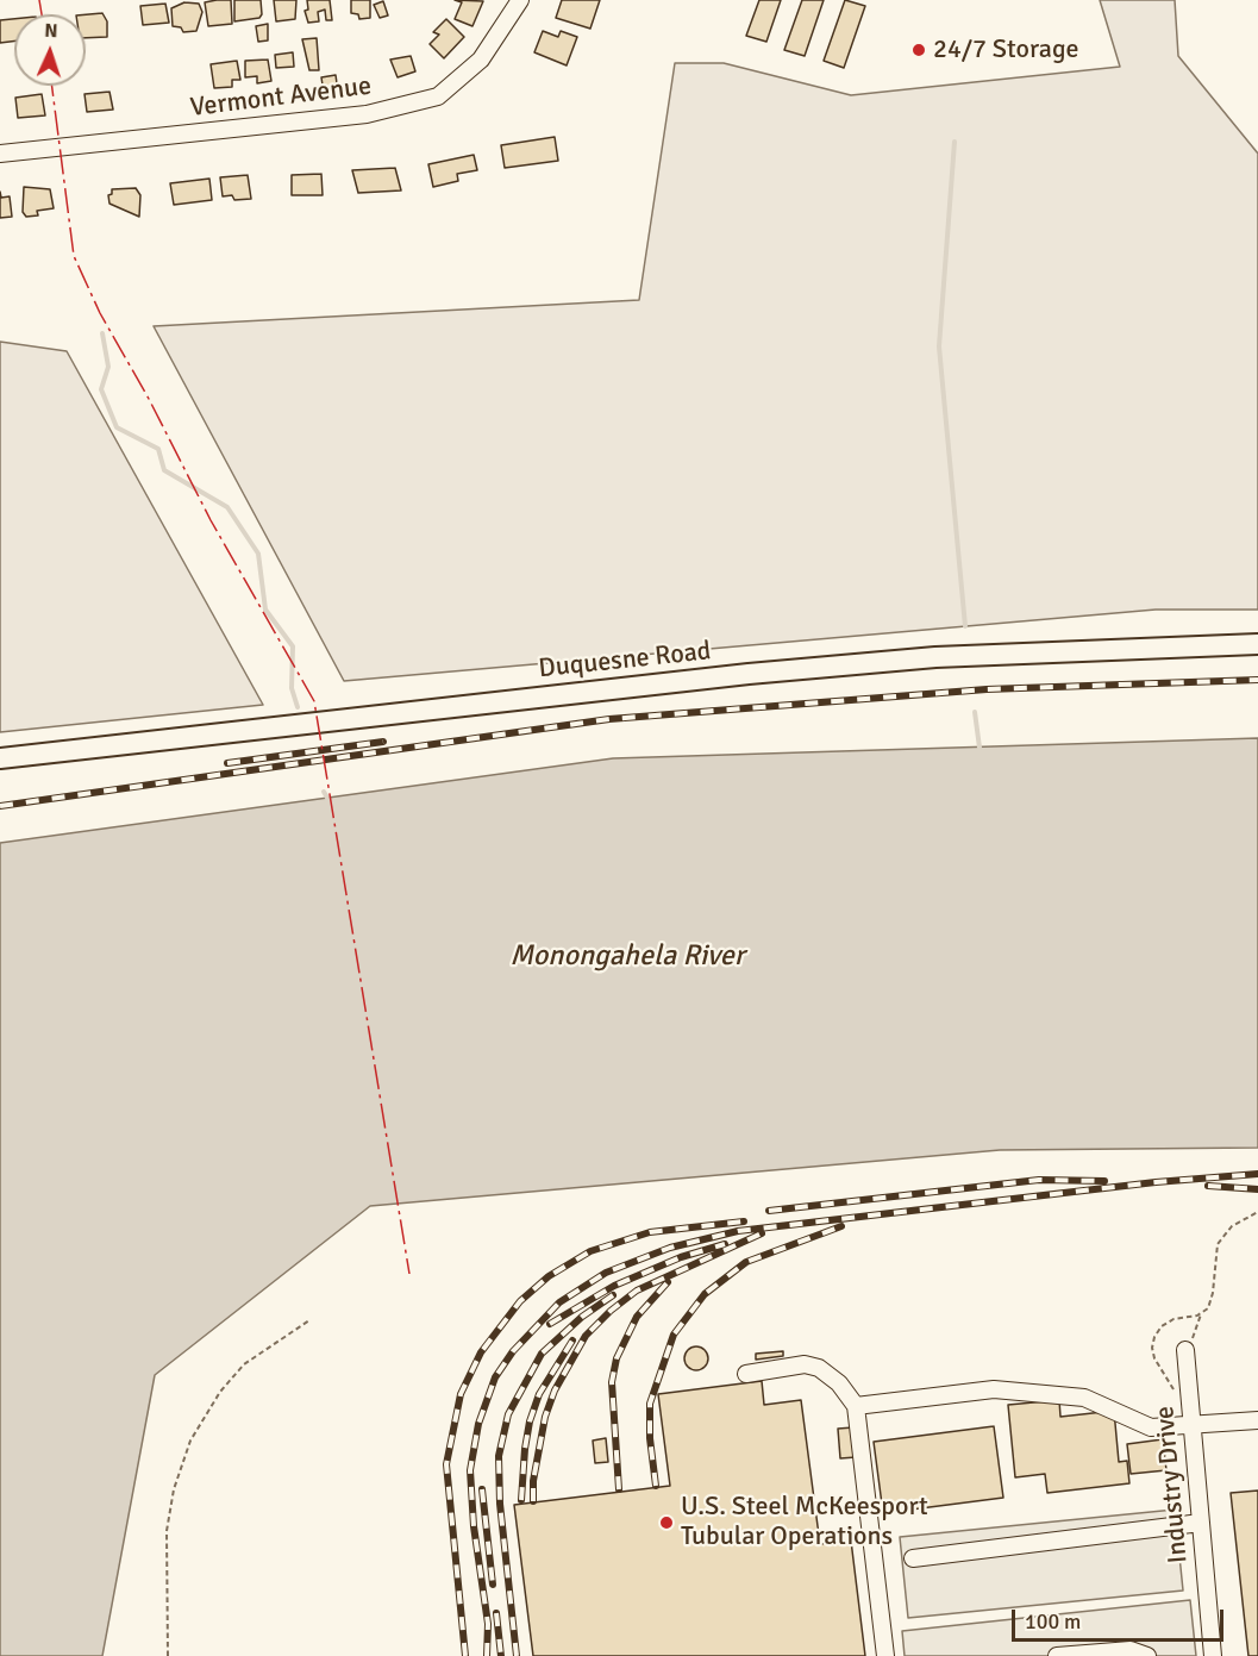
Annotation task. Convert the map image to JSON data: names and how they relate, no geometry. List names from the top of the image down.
{
  "streets": {
    "main road": ["Duquesne Road"],
    "street": ["Vermont Avenue", "Industry Drive"]
  },
  "water": ["Monongahela River"],
  "places": ["24/7 Storage", "U.S. Steel McKeesport Tubular Operations"],
  "scale_bar": "100 m",
  "north": "top"
}
